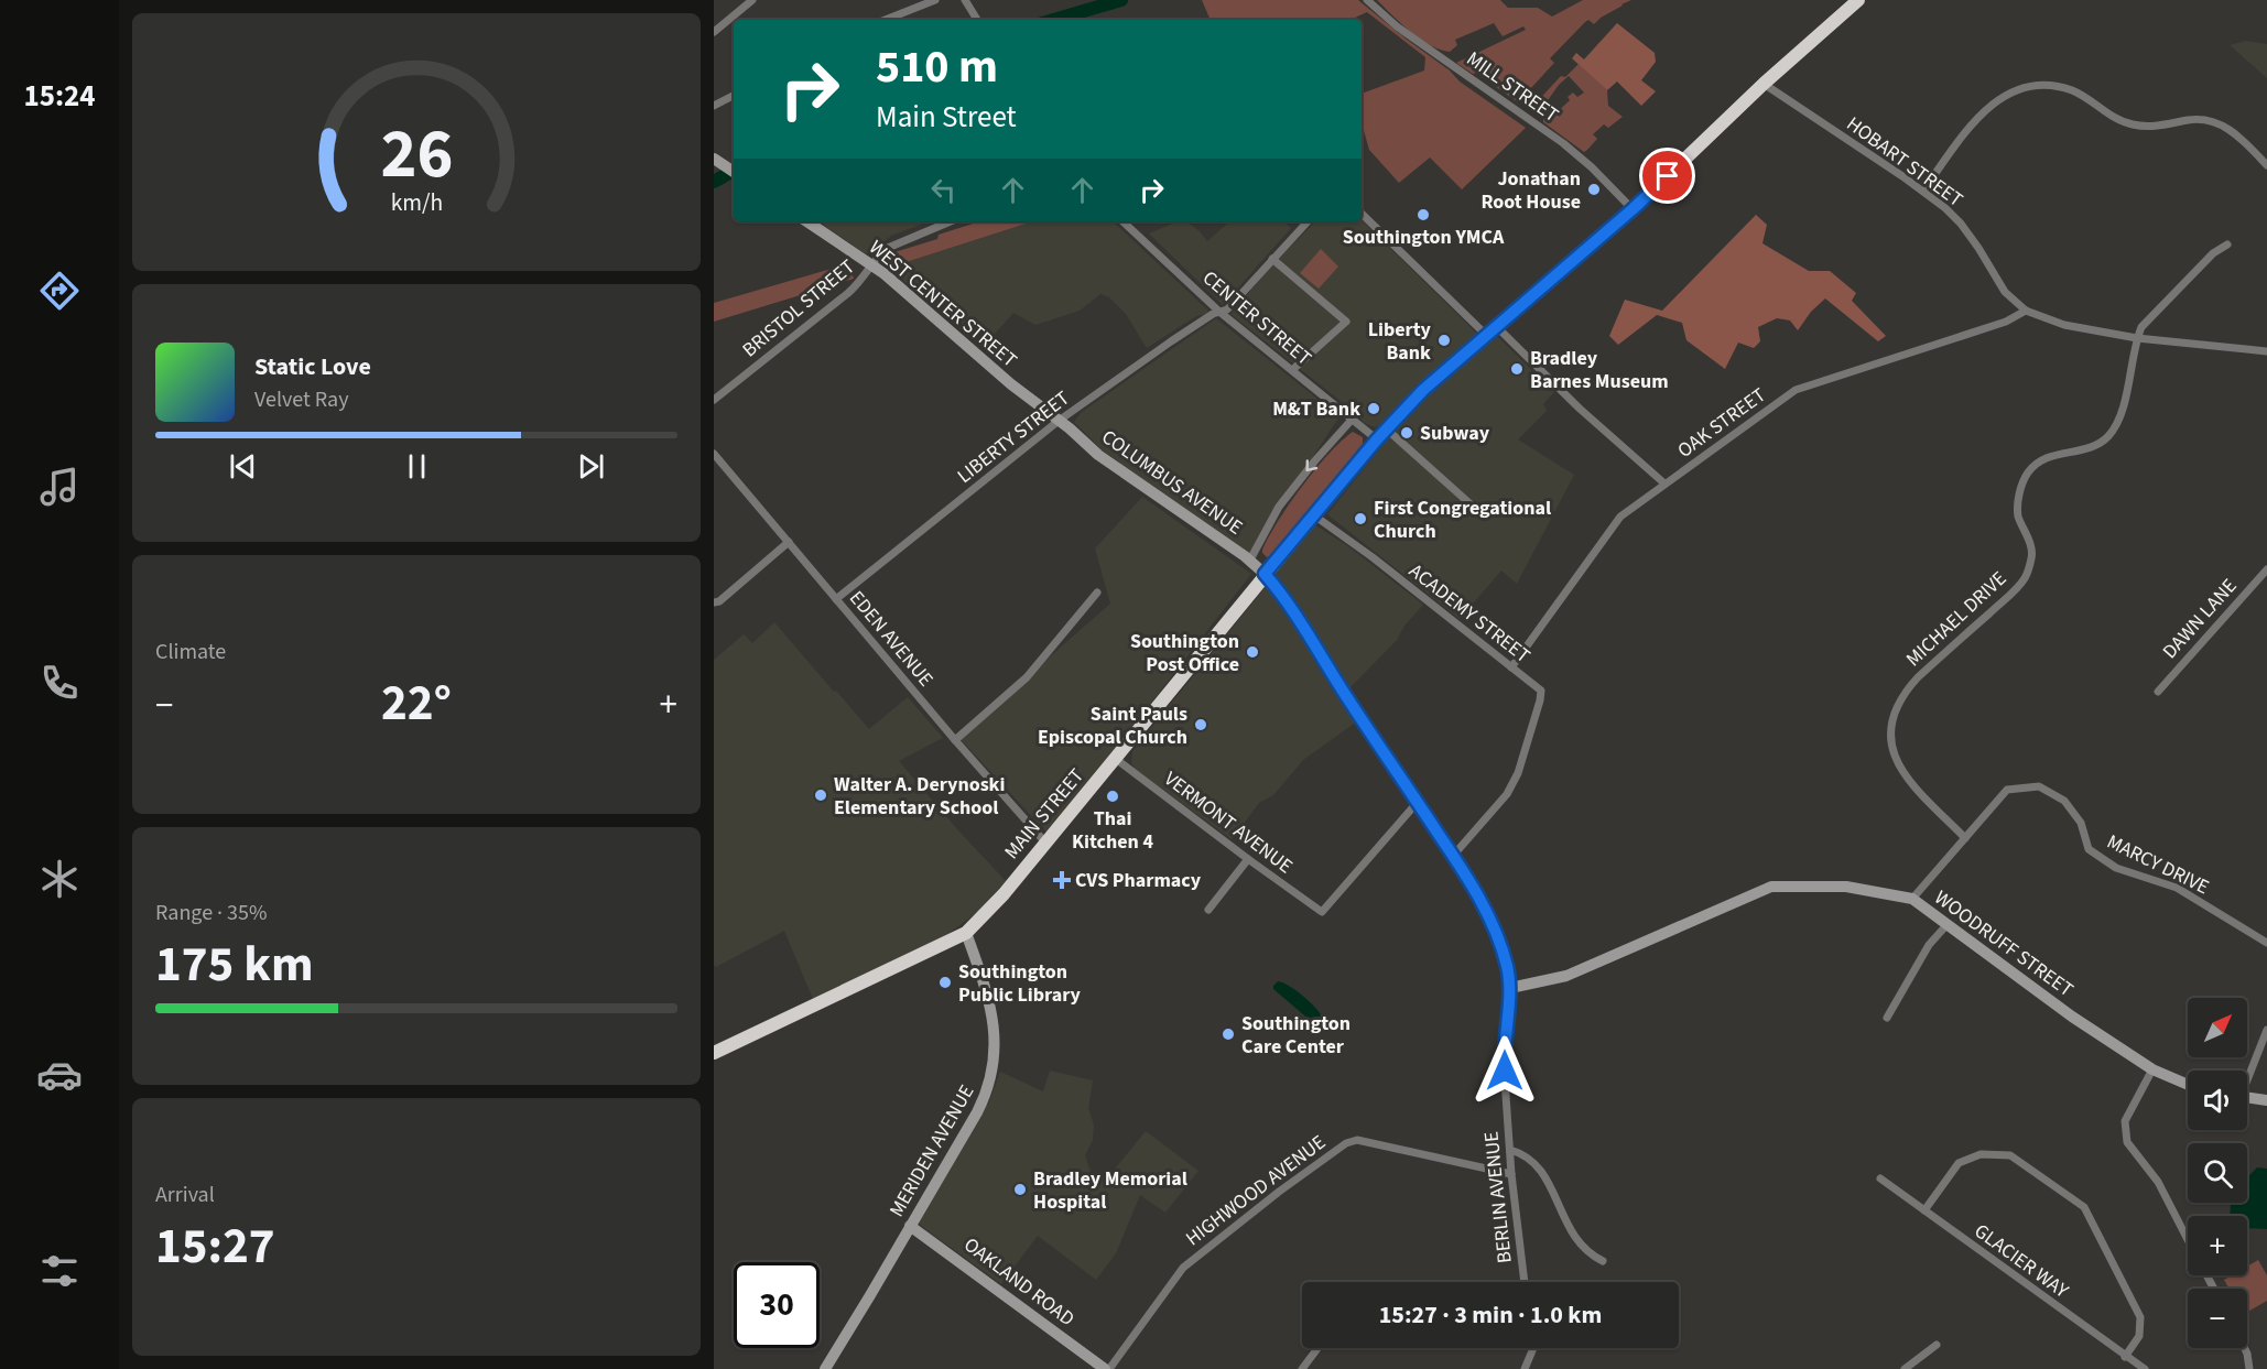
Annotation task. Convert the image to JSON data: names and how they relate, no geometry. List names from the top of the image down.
{
  "streets": {
    "highway": ["MAIN STREET"],
    "street": [
      "MILL STREET",
      "HOBART STREET",
      "WEST CENTER STREET",
      "BRISTOL STREET",
      "CENTER STREET",
      "OAK STREET",
      "LIBERTY STREET",
      "COLUMBUS AVENUE",
      "ACADEMY STREET",
      "MICHAEL DRIVE",
      "DAWN LANE",
      "EDEN AVENUE",
      "VERMONT AVENUE",
      "MARCY DRIVE",
      "WOODRUFF STREET",
      "MERIDEN AVENUE",
      "HIGHWOOD AVENUE",
      "BERLIN AVENUE",
      "GLACIER WAY",
      "OAKLAND ROAD"
    ]
  },
  "crossings": [
    ["MILL STREET", "MAIN STREET"],
    ["HOBART STREET", "OAK STREET"],
    ["HOBART STREET", "MICHAEL DRIVE"],
    ["HOBART STREET", "MAIN STREET"],
    ["WEST CENTER STREET", "BRISTOL STREET"],
    ["WEST CENTER STREET", "LIBERTY STREET"],
    ["WEST CENTER STREET", "COLUMBUS AVENUE"],
    ["CENTER STREET", "LIBERTY STREET"],
    ["CENTER STREET", "MAIN STREET"],
    ["OAK STREET", "ACADEMY STREET"],
    ["LIBERTY STREET", "COLUMBUS AVENUE"],
    ["LIBERTY STREET", "EDEN AVENUE"],
    ["COLUMBUS AVENUE", "MAIN STREET"],
    ["COLUMBUS AVENUE", "BERLIN AVENUE"],
    ["ACADEMY STREET", "MAIN STREET"],
    ["ACADEMY STREET", "BERLIN AVENUE"],
    ["MICHAEL DRIVE", "MARCY DRIVE"],
    ["EDEN AVENUE", "MAIN STREET"],
    ["MAIN STREET", "VERMONT AVENUE"],
    ["MAIN STREET", "MERIDEN AVENUE"],
    ["MAIN STREET", "BERLIN AVENUE"],
    ["VERMONT AVENUE", "BERLIN AVENUE"],
    ["MARCY DRIVE", "WOODRUFF STREET"],
    ["WOODRUFF STREET", "BERLIN AVENUE"],
    ["MERIDEN AVENUE", "OAKLAND ROAD"],
    ["HIGHWOOD AVENUE", "BERLIN AVENUE"],
    ["HIGHWOOD AVENUE", "OAKLAND ROAD"]
  ],
  "places": {
    "other": [
      "Jonathan Root House",
      "Southington YMCA",
      "Liberty Bank",
      "Bradley Barnes Museum",
      "M&T Bank",
      "Subway",
      "First Congregational Church",
      "Southington Post Office",
      "Saint Pauls Episcopal Church",
      "Walter A. Derynoski Elementary School",
      "Thai Kitchen 4",
      "Southington Public Library",
      "Southington Care Center",
      "Bradley Memorial Hospital"
    ],
    "health": ["CVS Pharmacy"]
  },
  "north": "top right",
  "page": {
    "tabs": "15:24",
    "turn": ["510 m", "Main Street"],
    "song": ["Static Love", "Velvet Ray"],
    "tile": [
      "Climate",
      ["Range · 35%", "175 km"],
      ["Arrival", "15:27"]
    ],
    "heat": ["−", "22°", "+"],
    "map_buttons": ["+", "−"],
    "limit": "30",
    "trip": "15:27 · 3 min · 1.0 km",
    "gauge": ["26", "km/h"]
  }
}
